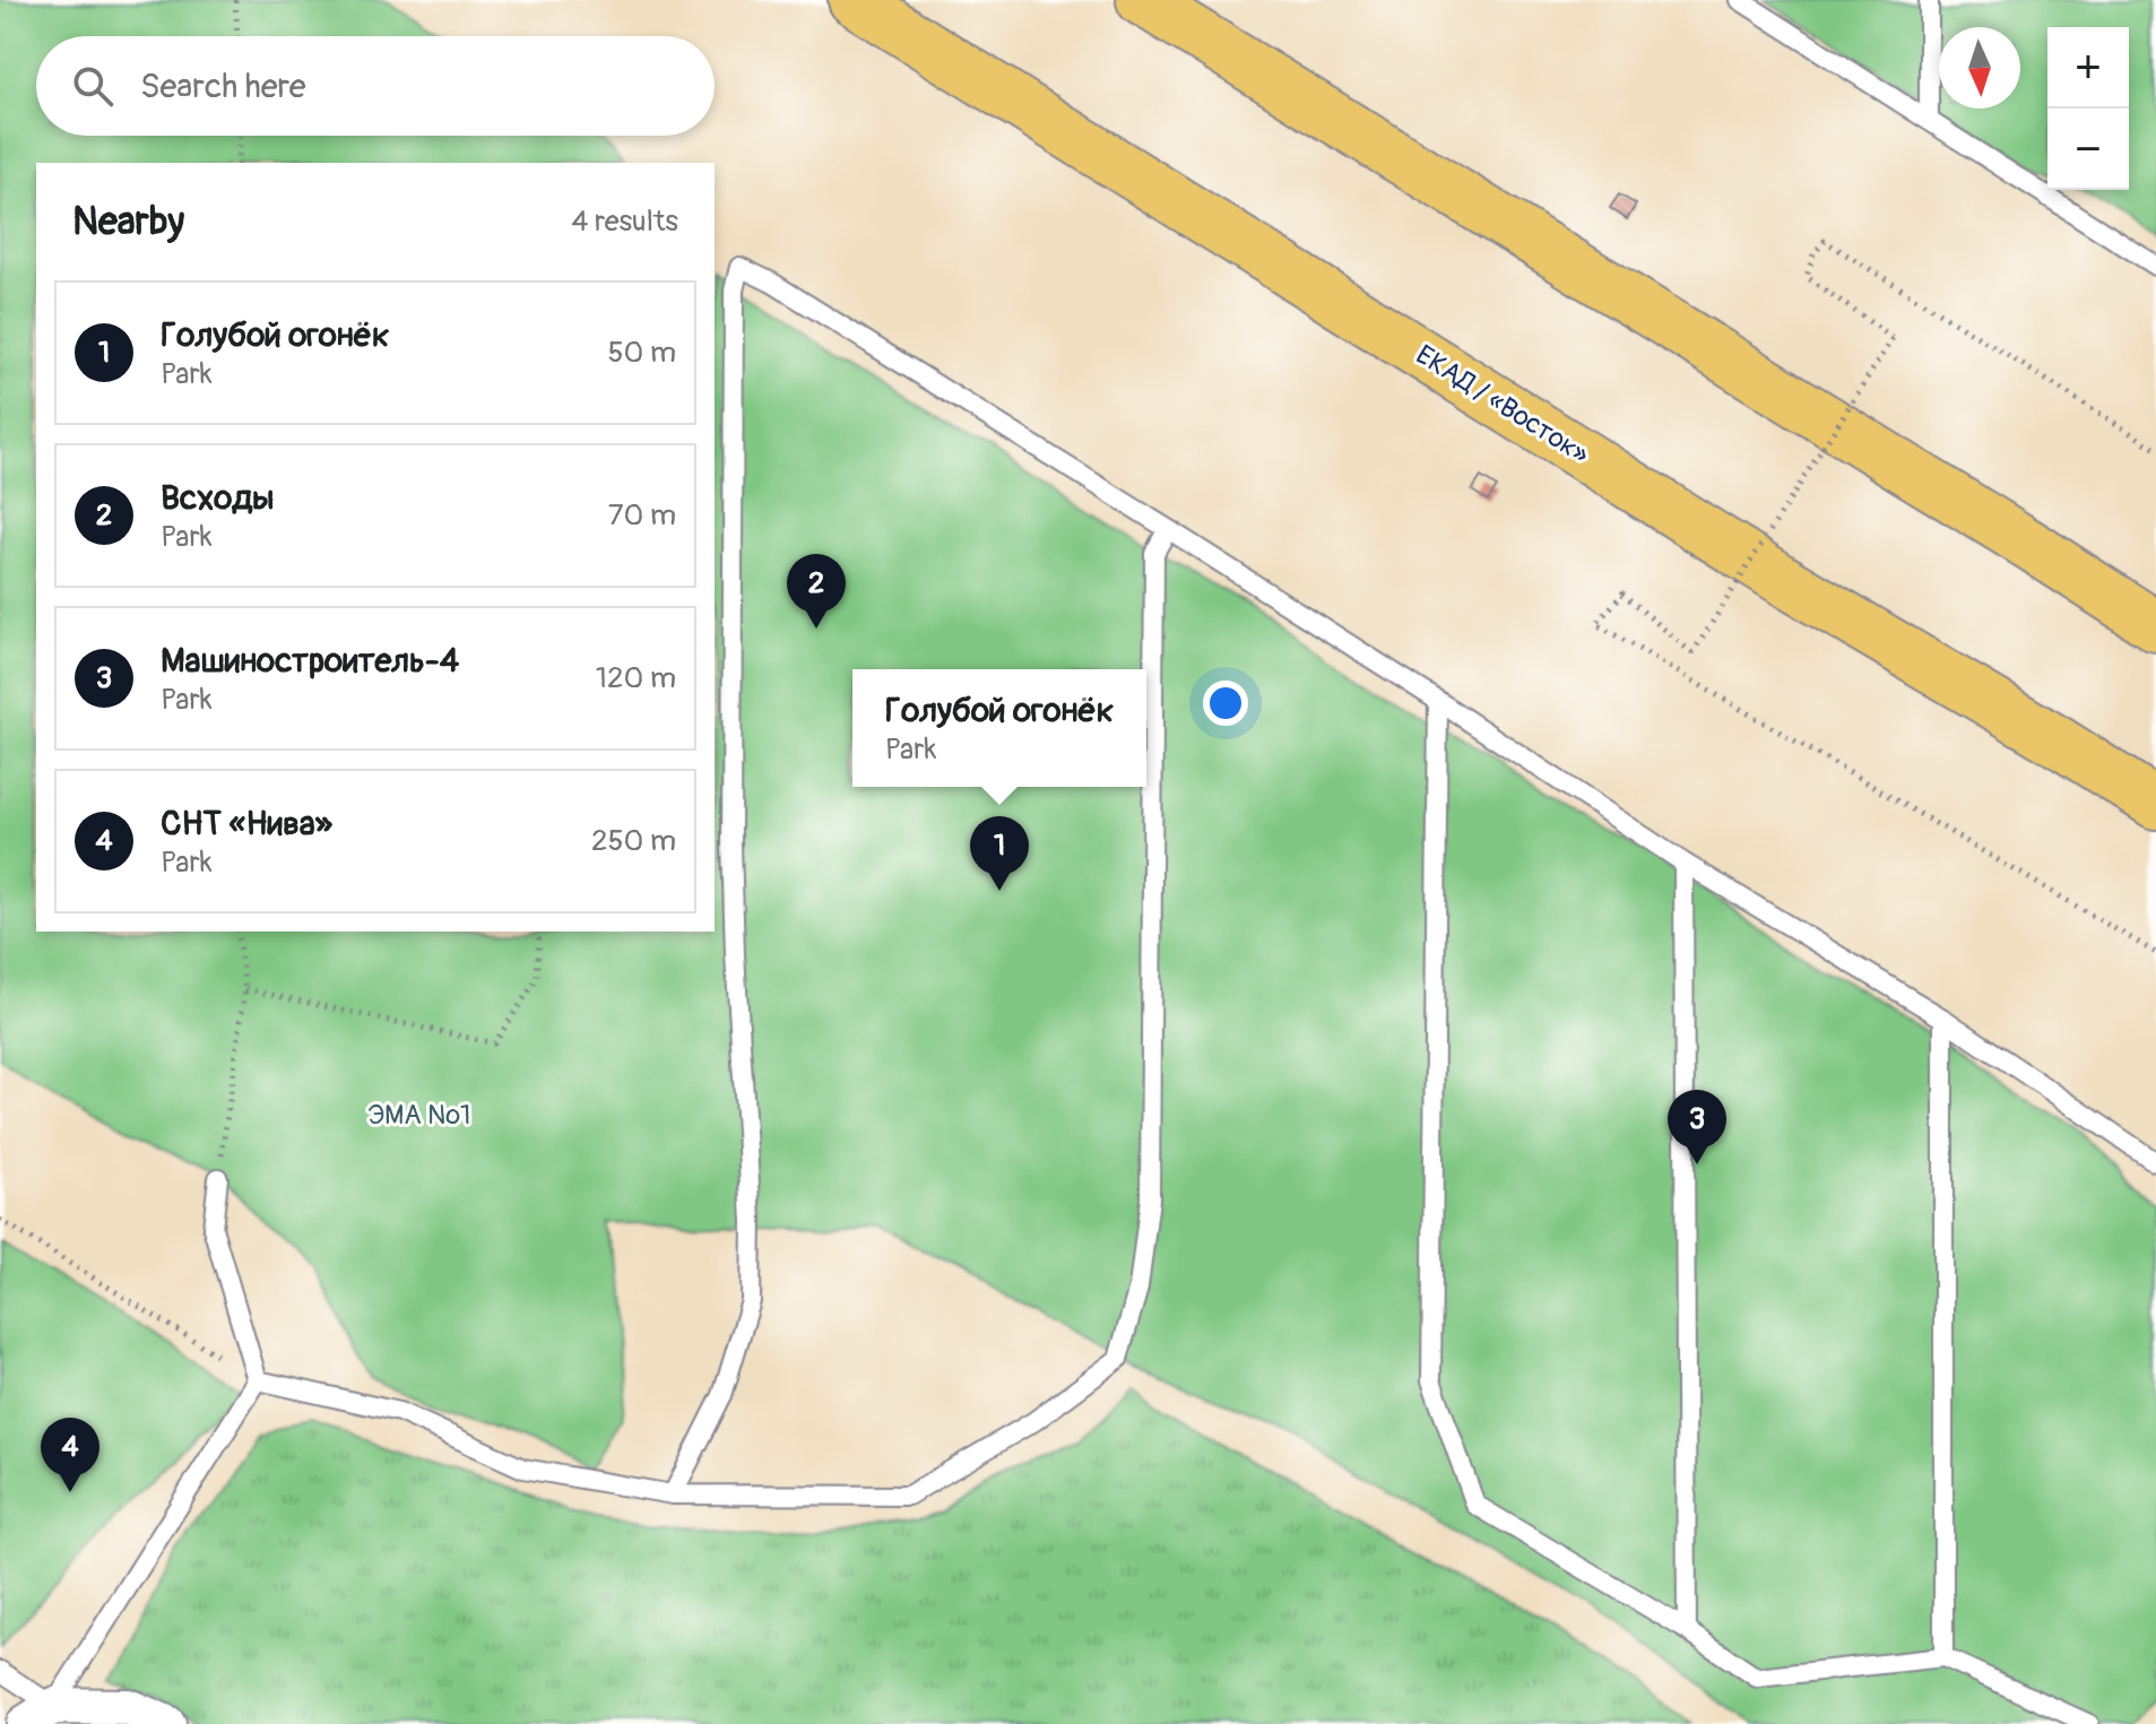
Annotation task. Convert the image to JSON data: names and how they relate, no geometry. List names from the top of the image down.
{
  "streets": {
    "highway": ["ЕКАД / «Восток»"]
  },
  "parks": ["ЭМА №1"],
  "north": "bottom",
  "page": {
    "map_buttons": ["+", "−"],
    "search": "Search here",
    "heading": ["Nearby", "4 results"],
    "list": [
      {
        "mark": "1",
        "name": "Голубой огонёк",
        "note": "Park",
        "value": "50 m"
      },
      {
        "mark": "2",
        "name": "Всходы",
        "note": "Park",
        "value": "70 m"
      },
      {
        "mark": "3",
        "name": "Машиностроитель-4",
        "note": "Park",
        "value": "120 m"
      },
      {
        "mark": "4",
        "name": "СНТ «Нива»",
        "note": "Park",
        "value": "250 m"
      }
    ],
    "pins": [
      "2",
      "1",
      "3",
      "4"
    ],
    "popup": ["Голубой огонёк", "Park"]
  }
}
